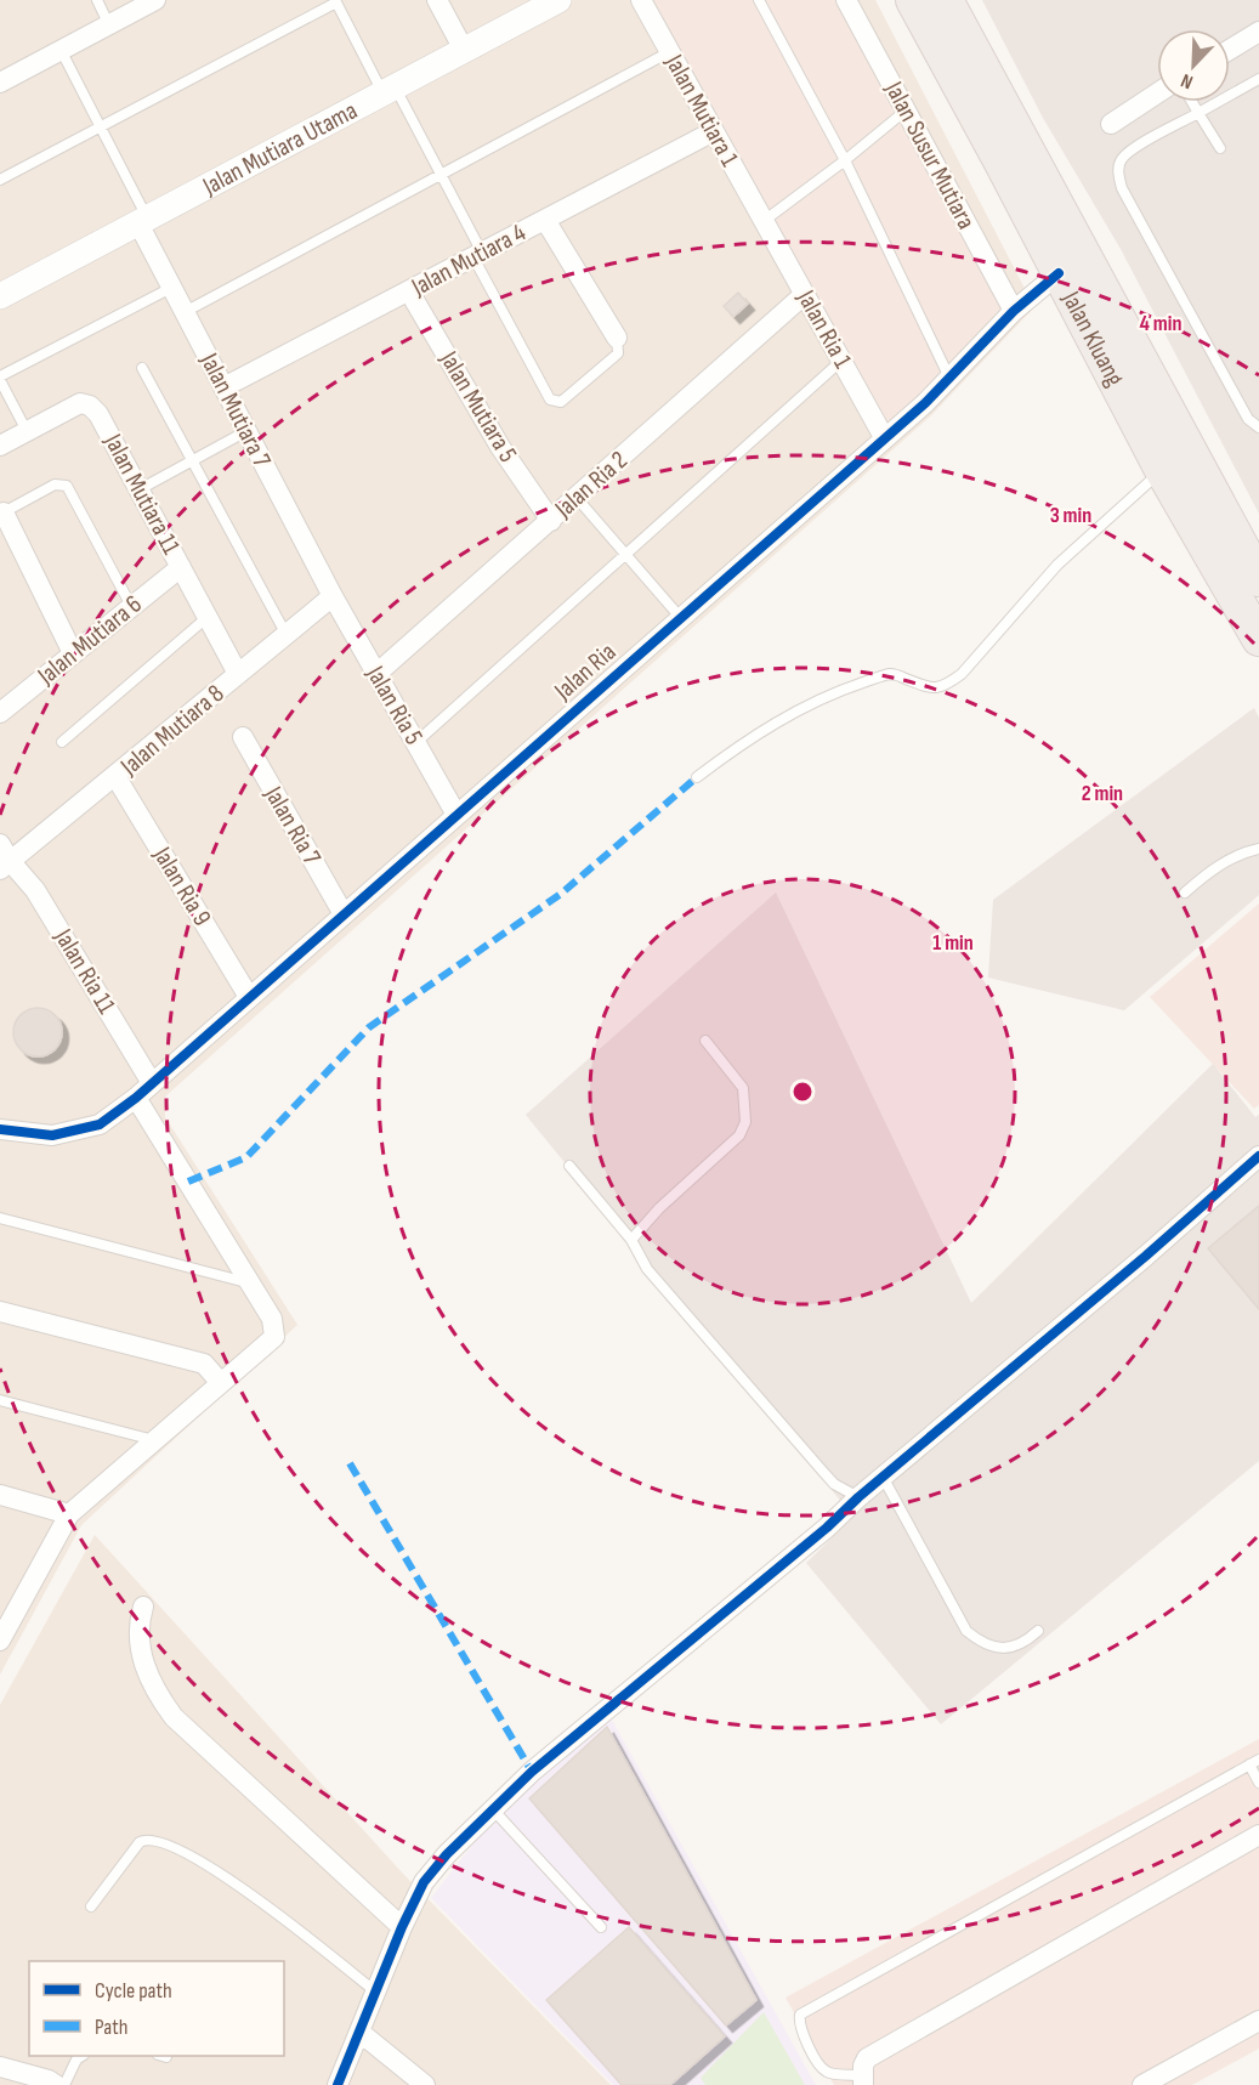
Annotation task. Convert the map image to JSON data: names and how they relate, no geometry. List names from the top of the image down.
{
  "streets": {
    "highway": ["Jalan Kluang"],
    "street": [
      "Jalan Mutiara 1",
      "Jalan Mutiara Utama",
      "Jalan Susur Mutiara",
      "Jalan Mutiara 4",
      "Jalan Ria 1",
      "Jalan Mutiara 5",
      "Jalan Mutiara 7",
      "Jalan Ria 2",
      "Jalan Mutiara 11",
      "Jalan Mutiara 6",
      "Jalan Ria",
      "Jalan Ria 5",
      "Jalan Mutiara 8",
      "Jalan Ria 7",
      "Jalan Ria 9",
      "Jalan Ria 11"
    ]
  },
  "crossings": [
    ["Jalan Mutiara 1", "Jalan Mutiara 4"],
    ["Jalan Mutiara 1", "Jalan Ria 1"],
    ["Jalan Mutiara Utama", "Jalan Mutiara 7"],
    ["Jalan Susur Mutiara", "Jalan Ria"],
    ["Jalan Mutiara 4", "Jalan Mutiara 5"],
    ["Jalan Mutiara 4", "Jalan Mutiara 7"],
    ["Jalan Ria 1", "Jalan Ria 2"],
    ["Jalan Ria 1", "Jalan Ria"],
    ["Jalan Kluang", "Jalan Ria"],
    ["Jalan Mutiara 5", "Jalan Ria 2"],
    ["Jalan Mutiara 7", "Jalan Ria 5"],
    ["Jalan Mutiara 7", "Jalan Mutiara 8"],
    ["Jalan Ria 2", "Jalan Ria 5"],
    ["Jalan Mutiara 11", "Jalan Mutiara 6"],
    ["Jalan Mutiara 11", "Jalan Mutiara 8"],
    ["Jalan Ria", "Jalan Ria 5"],
    ["Jalan Ria", "Jalan Ria 7"],
    ["Jalan Ria", "Jalan Ria 9"],
    ["Jalan Ria", "Jalan Ria 11"],
    ["Jalan Ria 5", "Jalan Mutiara 8"],
    ["Jalan Mutiara 8", "Jalan Ria 9"],
    ["Jalan Mutiara 8", "Jalan Ria 11"]
  ],
  "legend": ["Cycle path", "Path"],
  "north": "bottom left",
  "rings": [
    "4 min",
    "3 min",
    "2 min",
    "1 min"
  ]
}
